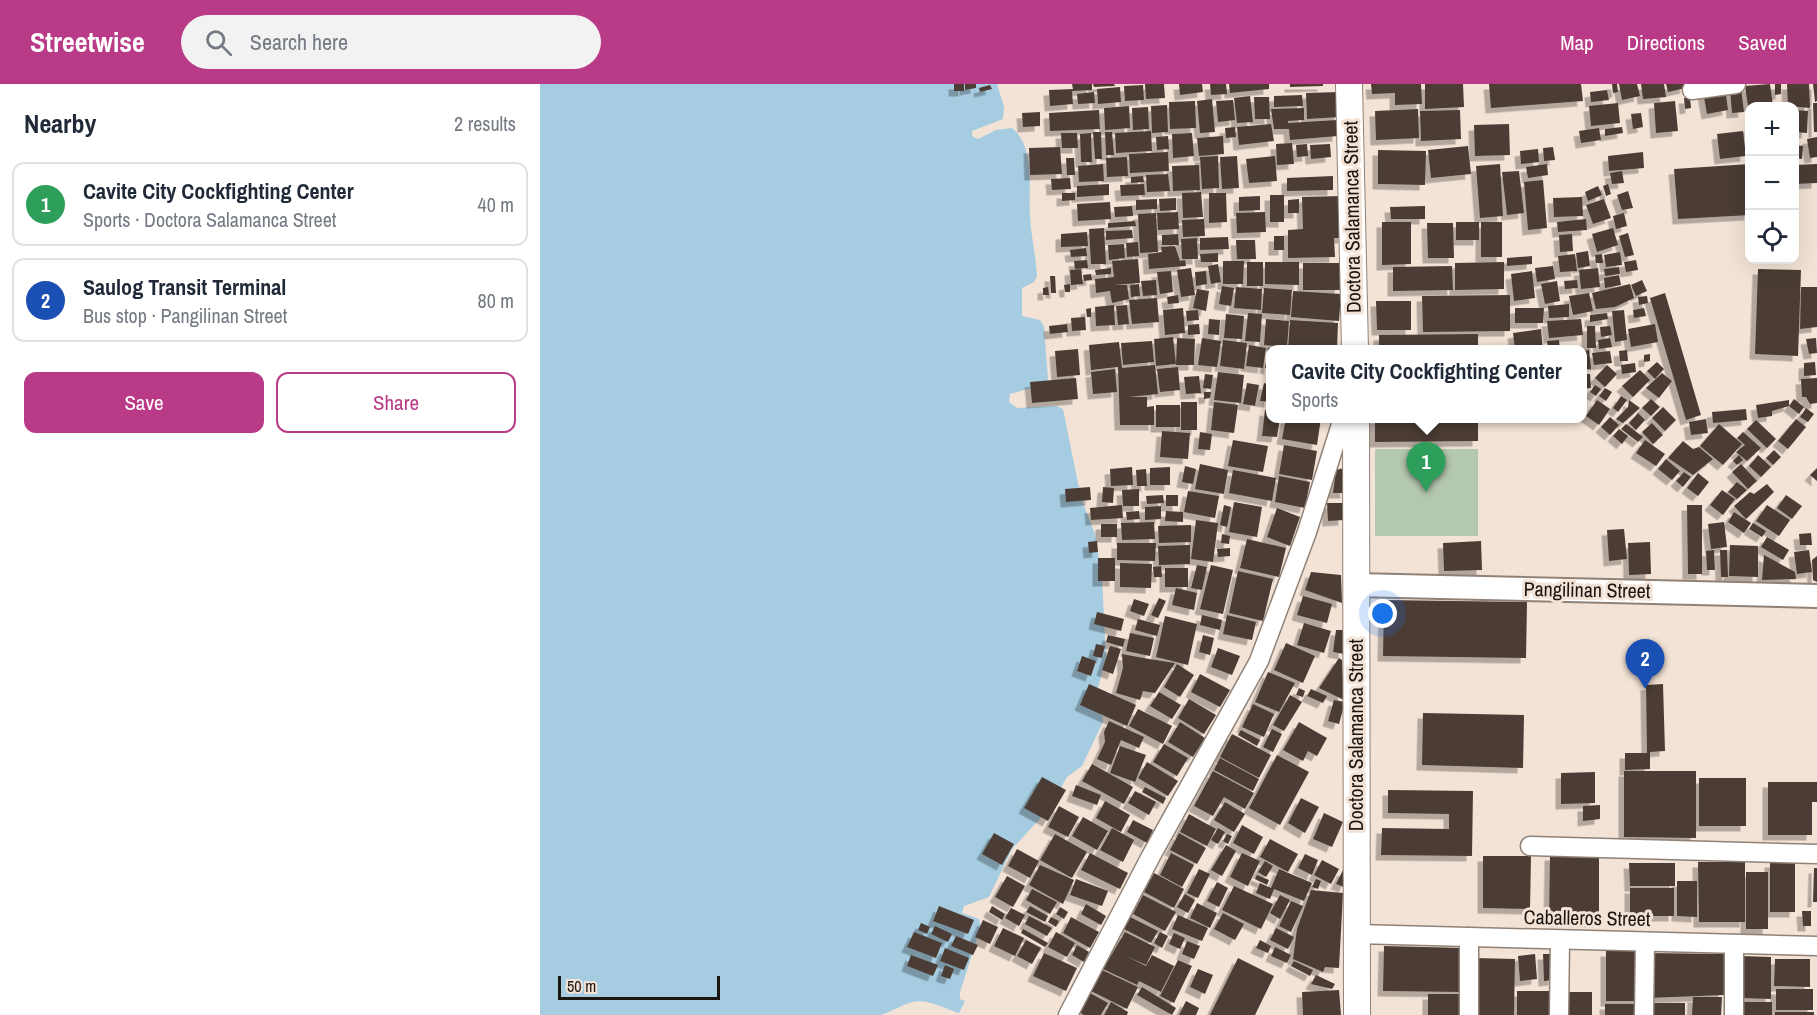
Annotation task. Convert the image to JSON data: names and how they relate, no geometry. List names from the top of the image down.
{
  "streets": {
    "main road": ["Doctora Salamanca Street"],
    "street": ["Pangilinan Street", "Caballeros Street"]
  },
  "crossings": [
    ["Doctora Salamanca Street", "Pangilinan Street"],
    ["Doctora Salamanca Street", "Caballeros Street"]
  ],
  "scale_bar": "50 m",
  "page": {
    "header": "Streetwise",
    "search": "Search here",
    "nav": ["Map", "Directions", "Saved"],
    "heading": ["Nearby", "2 results"],
    "map_buttons": ["+", "−"],
    "list": [
      {
        "mark": "1",
        "name": "Cavite City Cockfighting Center",
        "note": "Sports · Doctora Salamanca Street",
        "value": "40 m"
      },
      {
        "mark": "2",
        "name": "Saulog Transit Terminal",
        "note": "Bus stop · Pangilinan Street",
        "value": "80 m"
      }
    ],
    "popup": ["Cavite City Cockfighting Center", "Sports"],
    "buttons": ["Save", "Share"],
    "pins": ["1", "2"],
    "scale": "50 m"
  }
}
